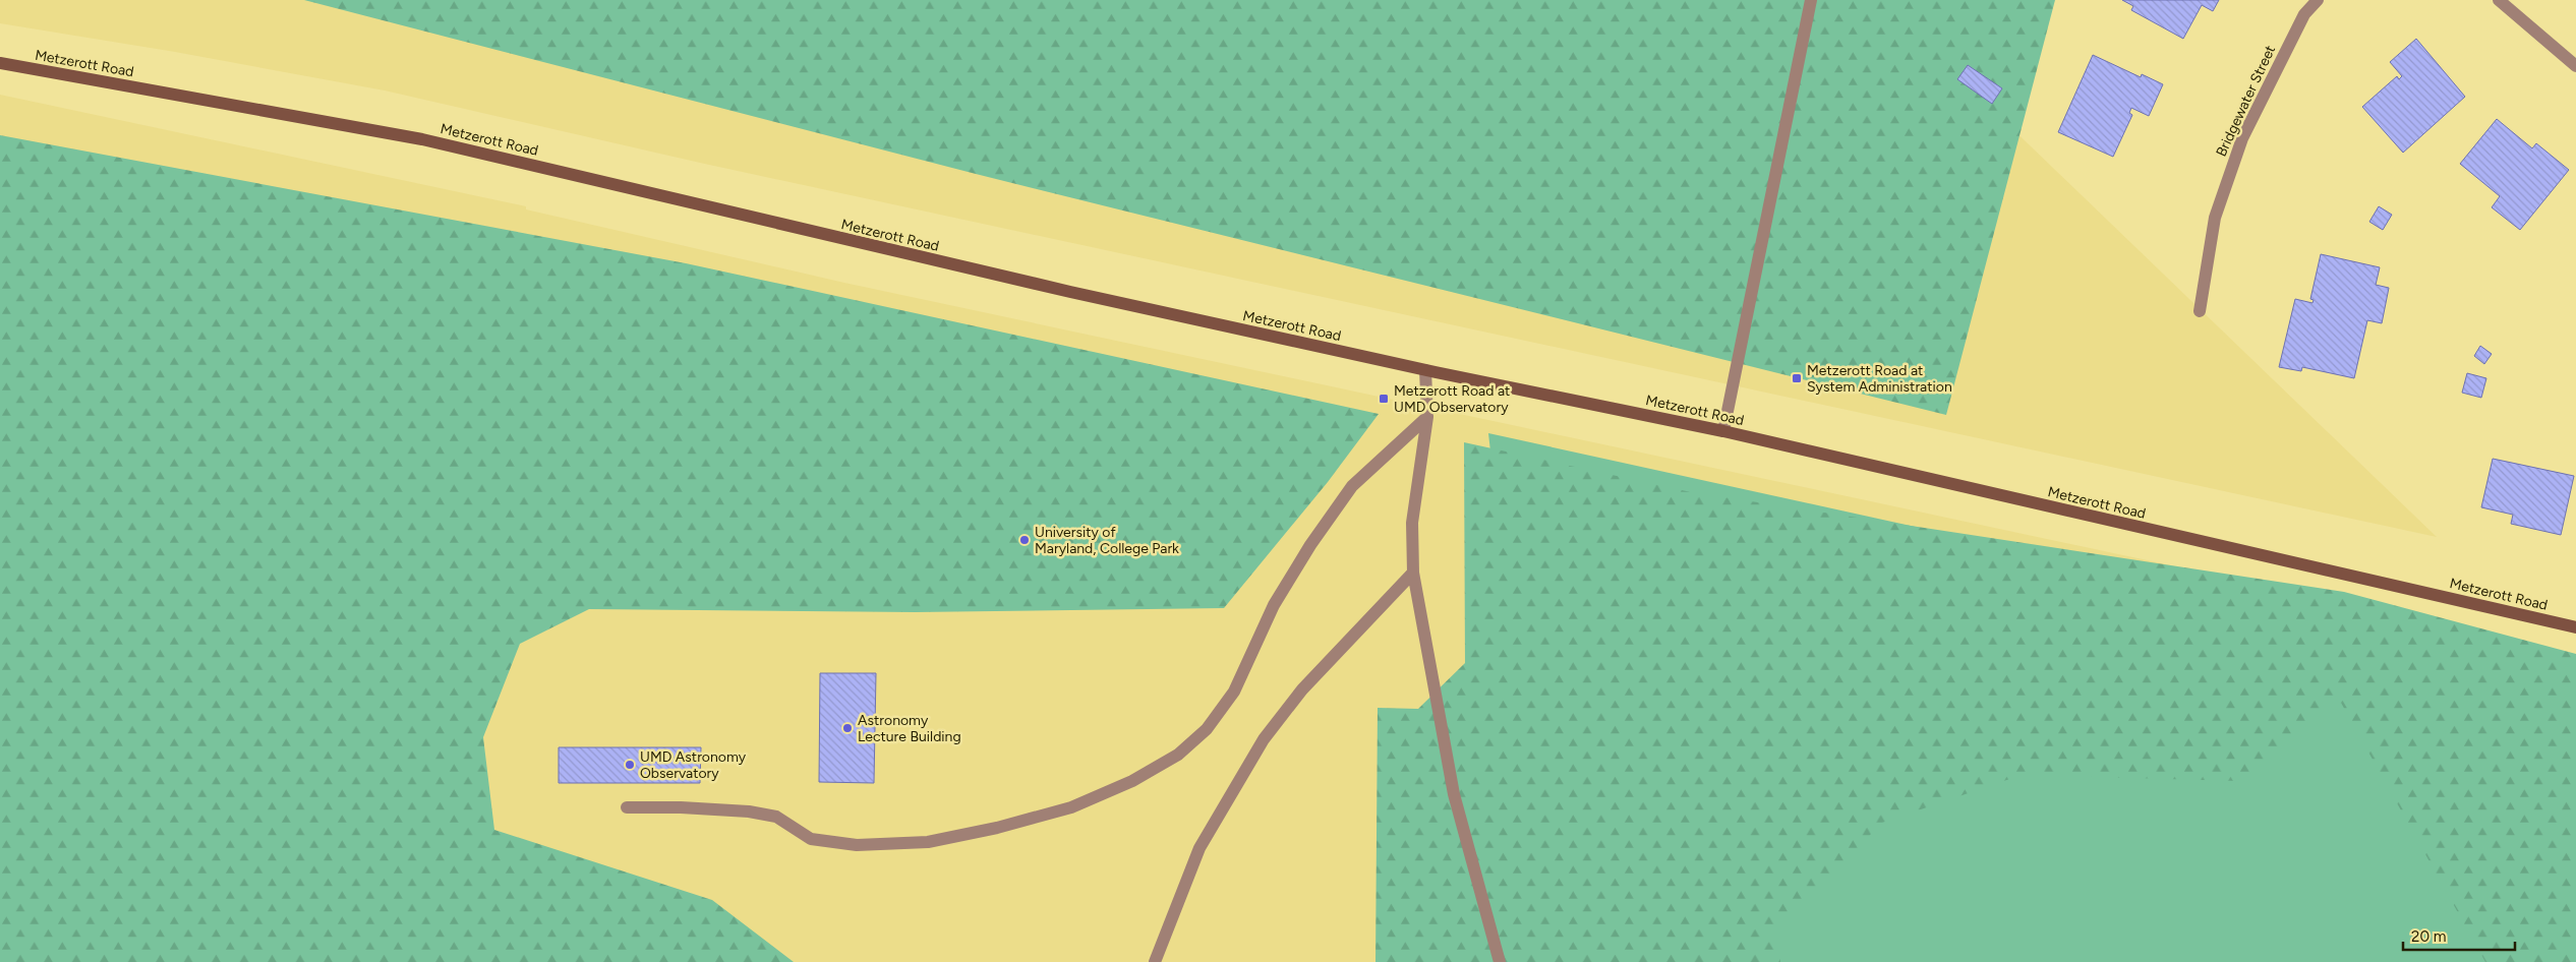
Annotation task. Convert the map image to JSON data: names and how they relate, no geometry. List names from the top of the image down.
{
  "streets": {
    "street": ["Metzerott Road", "Bridgewater Street"]
  },
  "places": {
    "transit": ["Metzerott Road at System Administration", "Metzerott Road at UMD Observatory"],
    "other": ["University of Maryland, College Park", "Astronomy Lecture Building", "UMD Astronomy Observatory"]
  },
  "scale_bar": "20 m"
}
